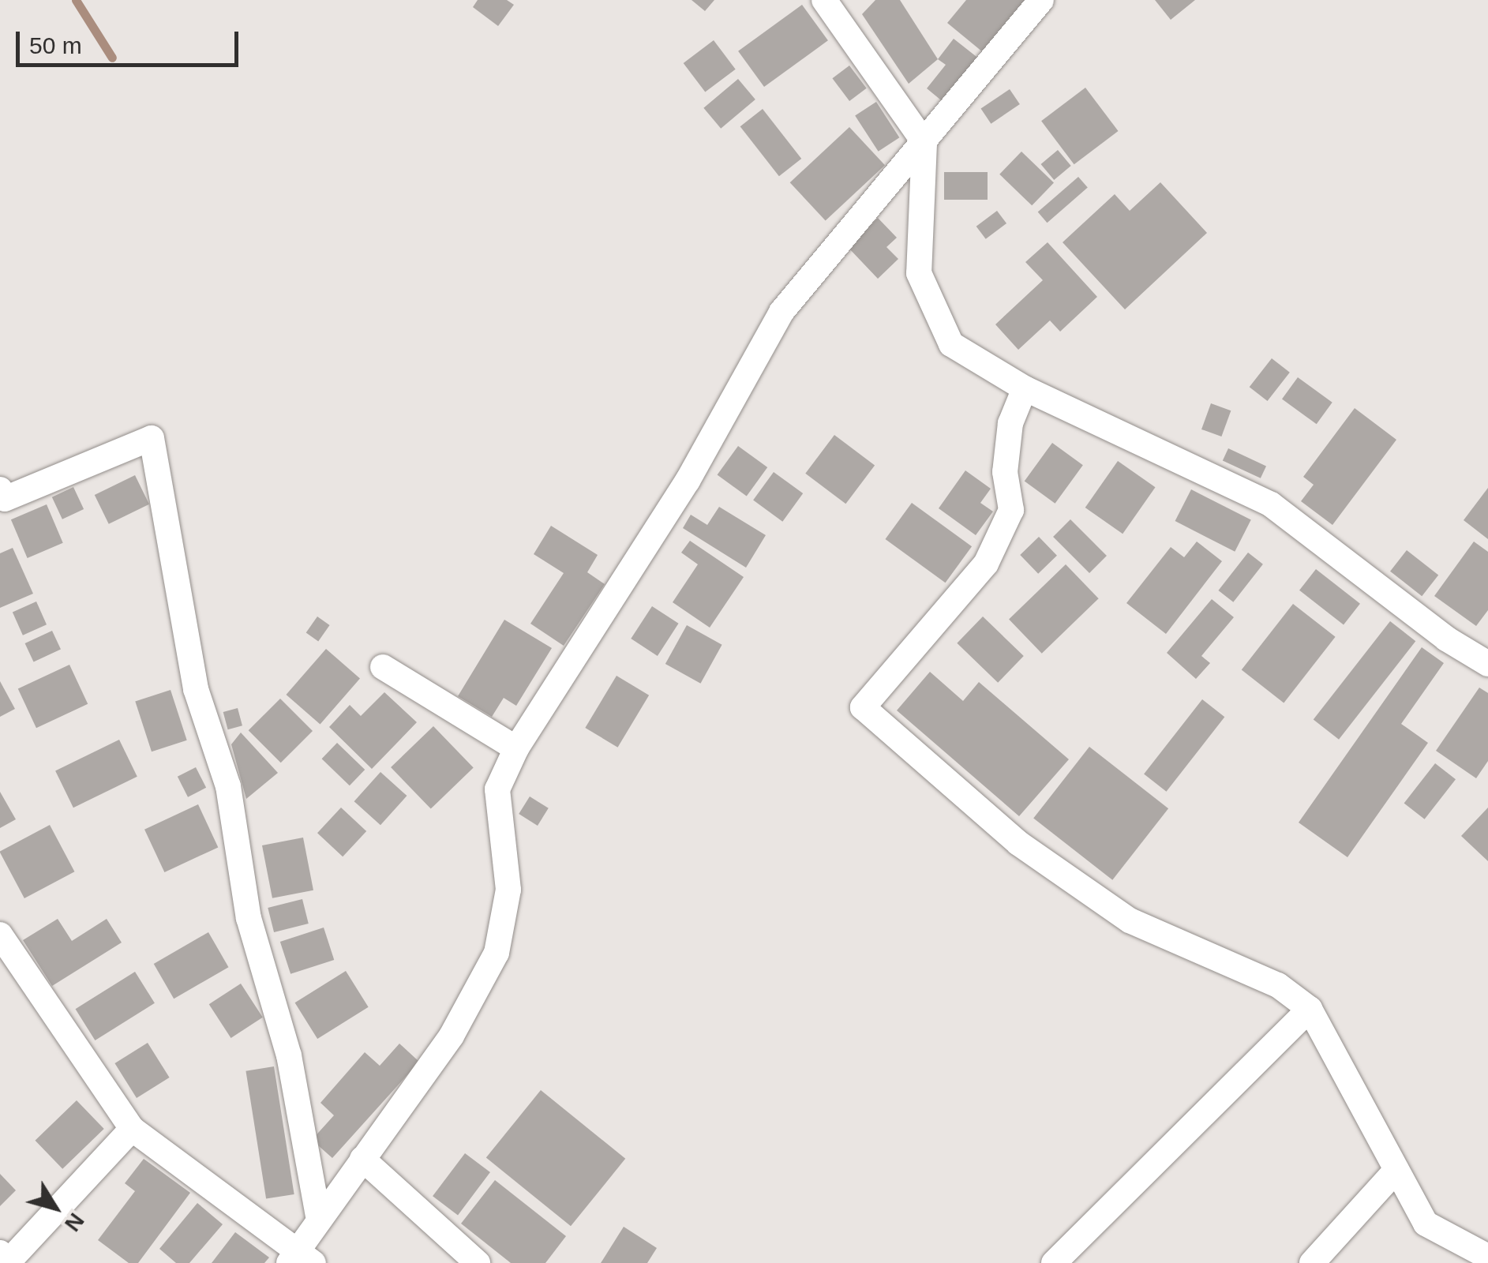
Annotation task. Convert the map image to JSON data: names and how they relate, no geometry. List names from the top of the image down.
{
  "scale_bar": "50 m",
  "north": "bottom right"
}
